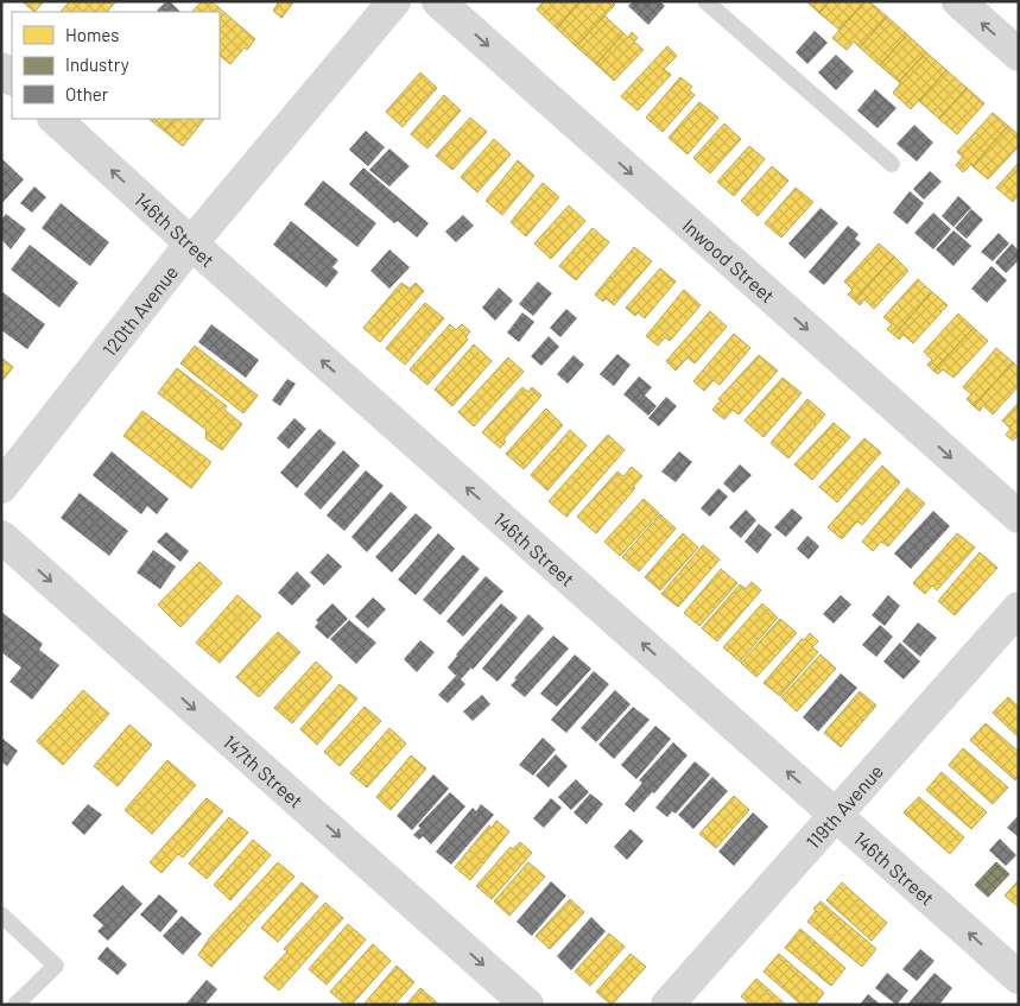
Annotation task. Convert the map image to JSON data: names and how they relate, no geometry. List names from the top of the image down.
{
  "streets": {
    "street": [
      "146th Street",
      "Inwood Street",
      "120th Avenue",
      "147th Street",
      "119th Avenue"
    ]
  },
  "crossings": [
    ["146th Street", "120th Avenue"],
    ["146th Street", "119th Avenue"]
  ],
  "one_way": ["146th Street", "Inwood Street", "147th Street"],
  "legend": ["Homes", "Industry", "Other"]
}
